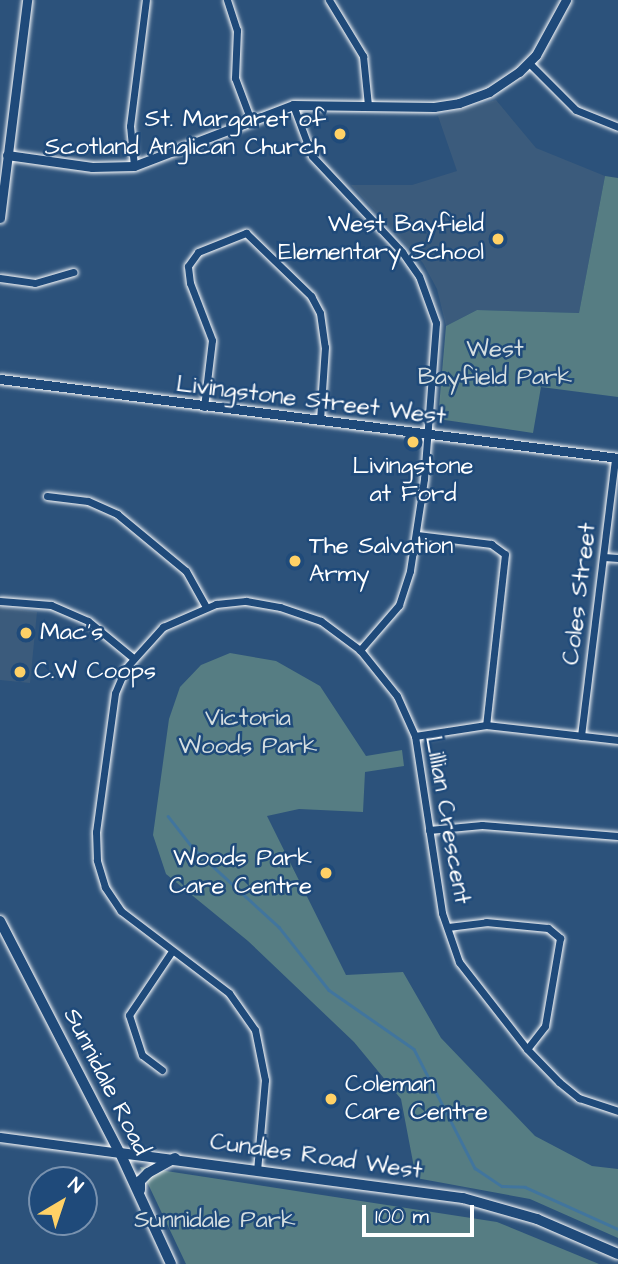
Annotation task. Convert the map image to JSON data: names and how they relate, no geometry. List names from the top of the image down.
{
  "streets": {
    "main road": ["Sunnidale Road", "Cundles Road West"],
    "street": ["Livingstone Street West", "Coles Street", "Lillian Crescent"]
  },
  "crossings": [
    ["Livingstone Street West", "Coles Street"],
    ["Lillian Crescent", "Cundles Road West"],
    ["Sunnidale Road", "Cundles Road West"]
  ],
  "parks": ["West Bayfield Park", "Victoria Woods Park", "Sunnidale Park"],
  "places": [
    "St. Margaret of Scotland Anglican Church",
    "West Bayfield Elementary School",
    "Livingstone at Ford",
    "The Salvation Army",
    "Mac's",
    "C.W Coops",
    "Woods Park Care Centre",
    "Coleman Care Centre"
  ],
  "scale_bar": "100 m",
  "north": "top right"
}
